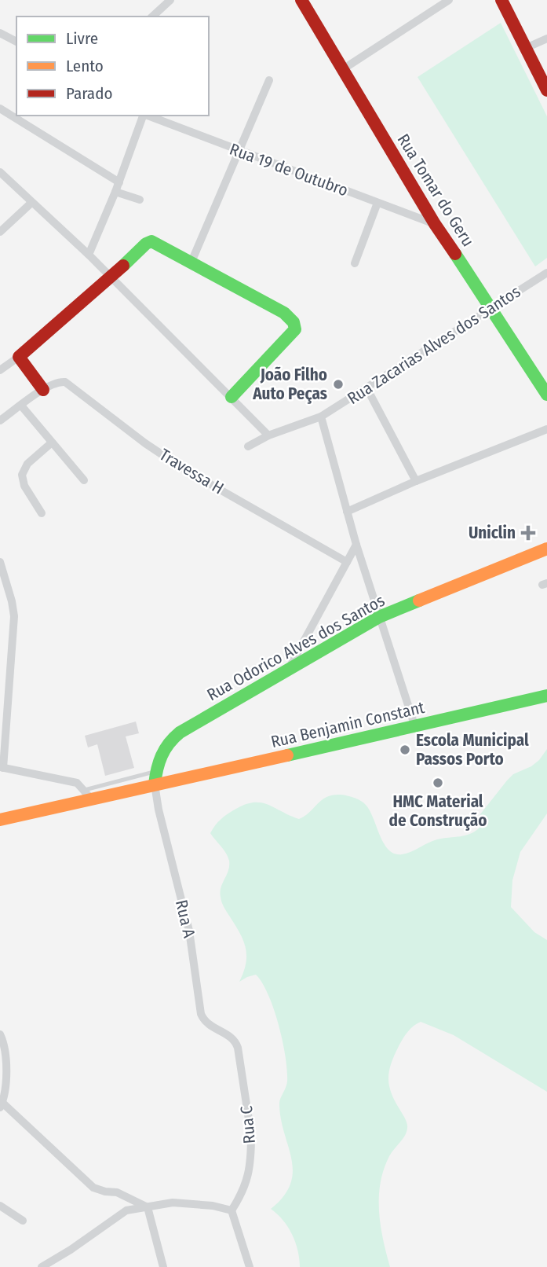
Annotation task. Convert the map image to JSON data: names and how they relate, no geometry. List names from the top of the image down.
{
  "streets": {
    "street": [
      "Rua 19 de Outubro",
      "Rua Tomar do Geru",
      "Rua Zacarias Alves dos Santos",
      "Travessa H",
      "Rua Odorico Alves dos Santos",
      "Rua Benjamin Constant",
      "Rua A",
      "Rua C"
    ]
  },
  "crossings": [
    ["Rua 19 de Outubro", "Rua Tomar do Geru"],
    ["Rua Tomar do Geru", "Rua Zacarias Alves dos Santos"],
    ["Rua Odorico Alves dos Santos", "Rua Benjamin Constant"],
    ["Rua Odorico Alves dos Santos", "Rua A"],
    ["Rua Benjamin Constant", "Rua A"],
    ["Rua A", "Rua C"]
  ],
  "places": {
    "other": ["João Filho Auto Peças", "Escola Municipal Passos Porto", "HMC Material de Construção"],
    "health": ["Uniclin"]
  },
  "legend": ["Livre", "Lento", "Parado"]
}
